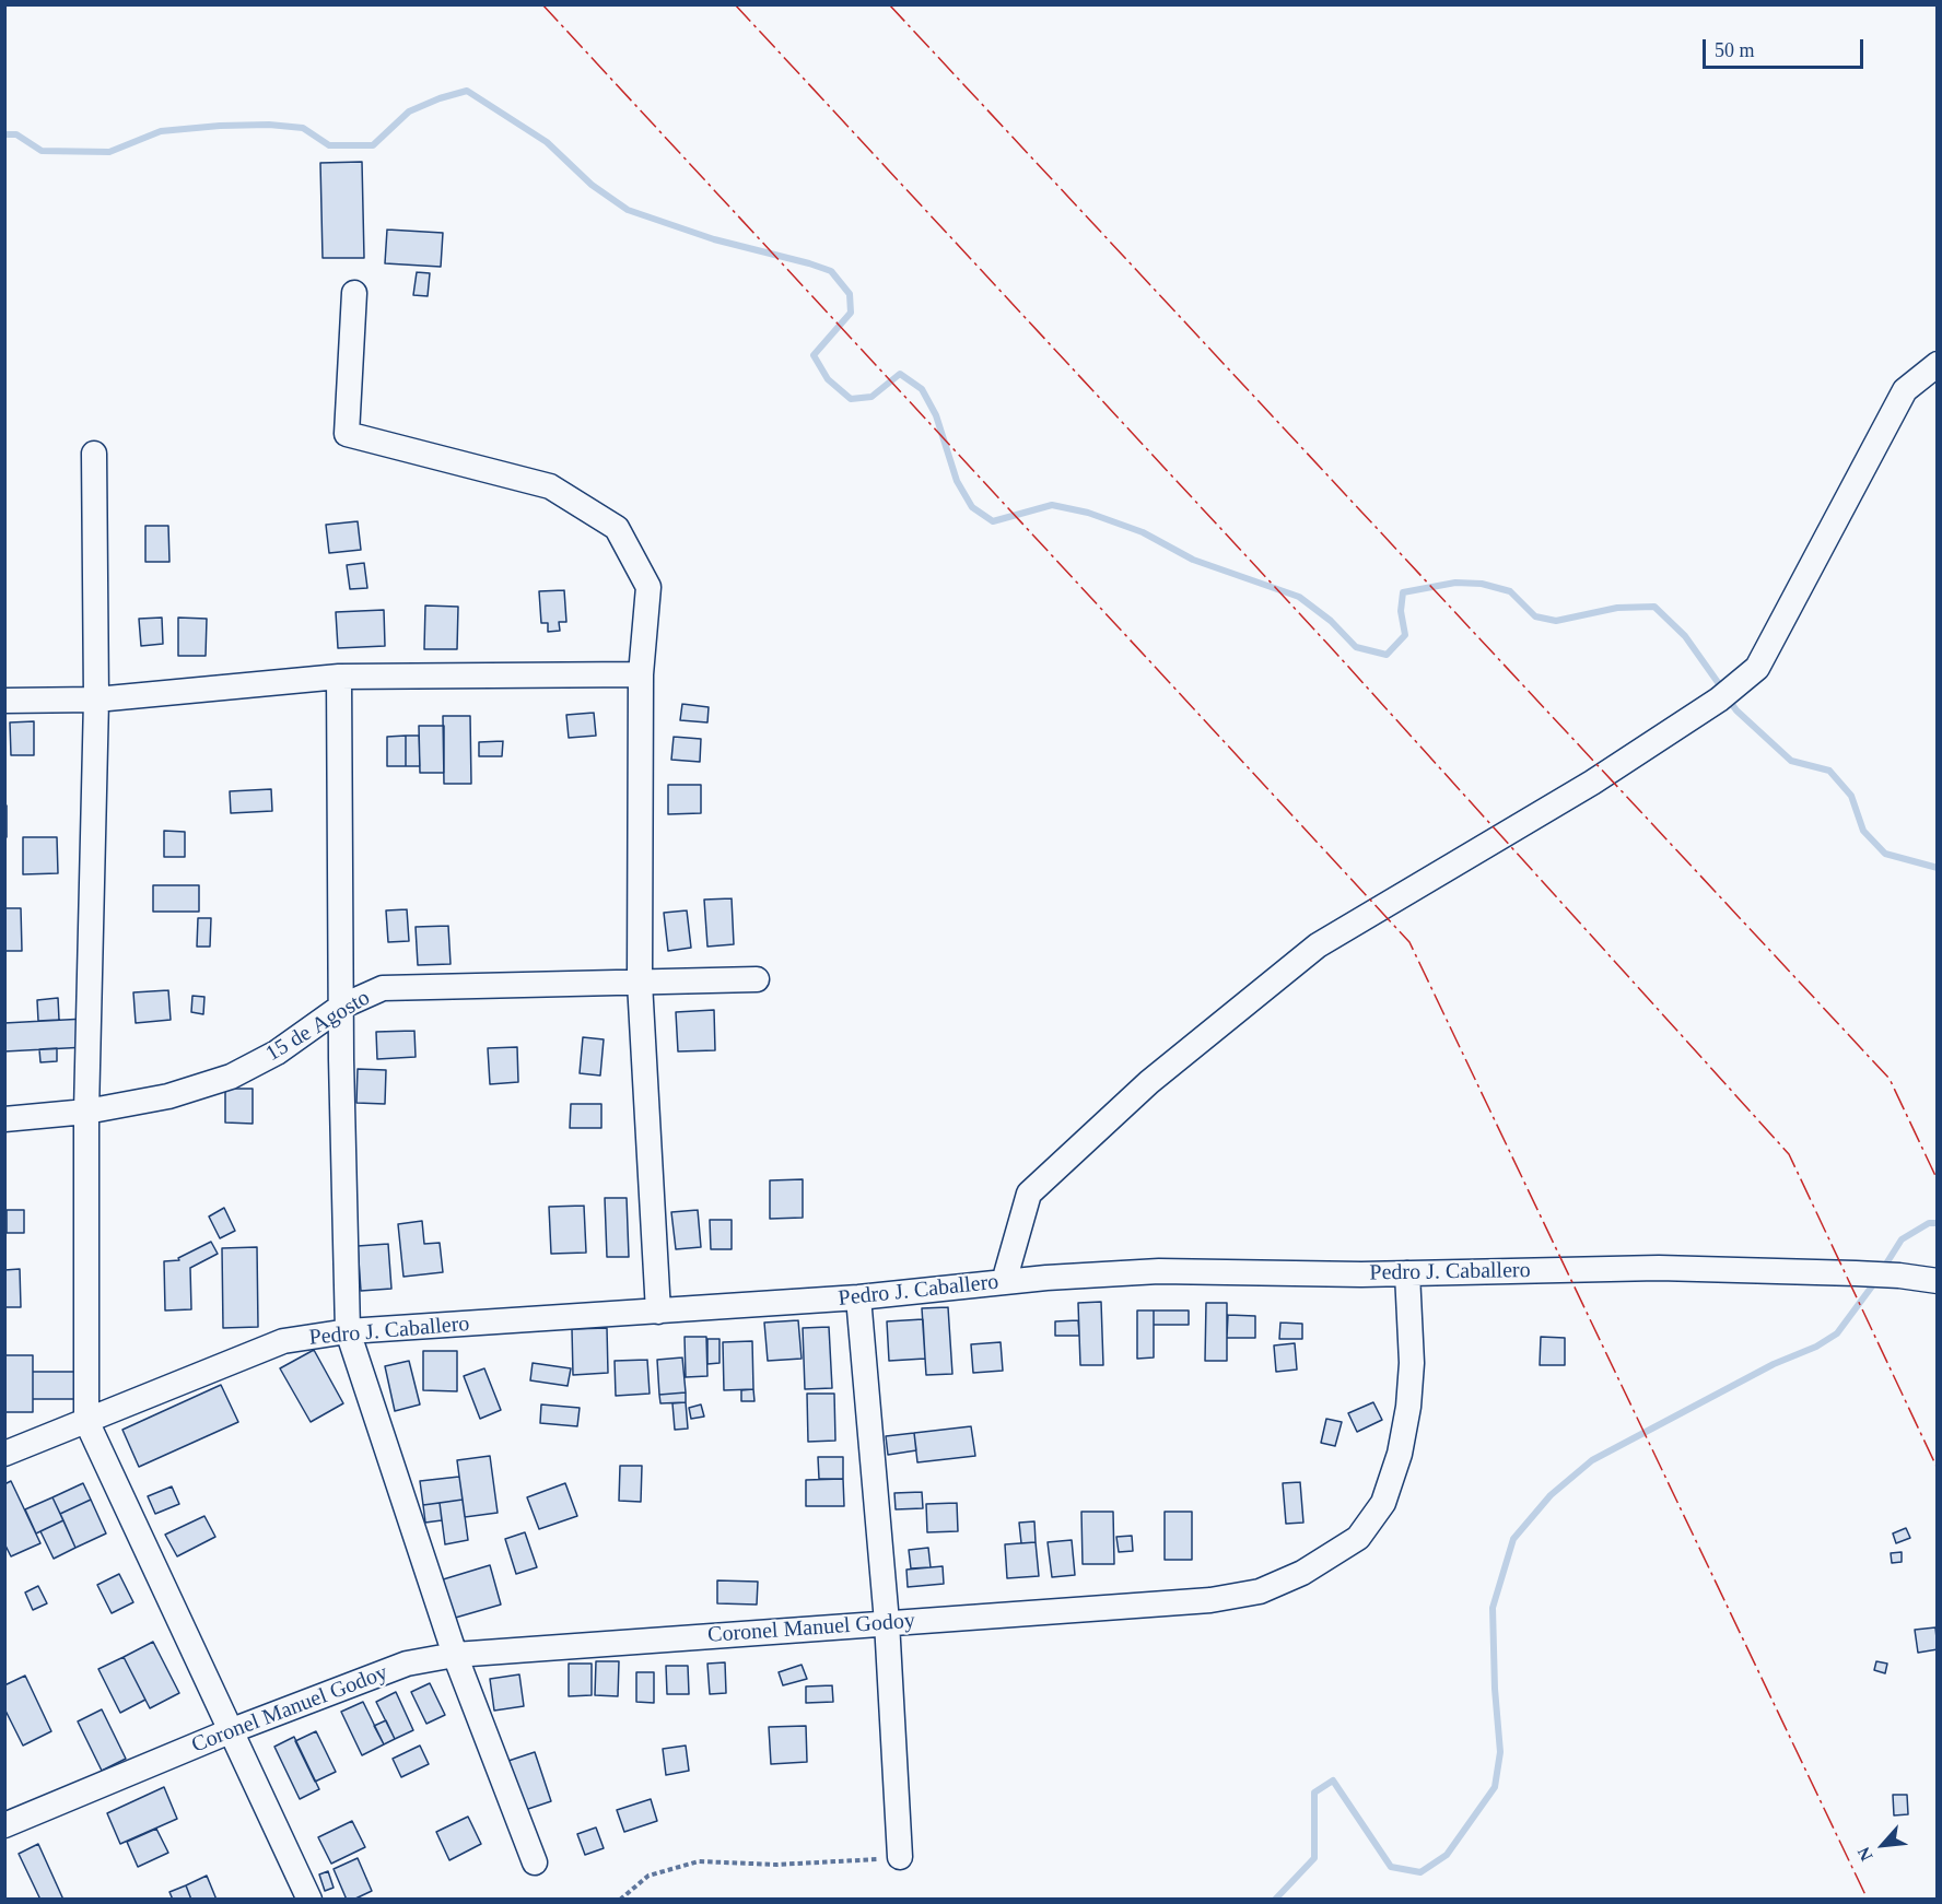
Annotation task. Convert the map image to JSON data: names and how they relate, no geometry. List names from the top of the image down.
{
  "streets": {
    "street": ["15 de Agosto", "Pedro J. Caballero", "Coronel Manuel Godoy"]
  },
  "crossings": [
    ["Pedro J. Caballero", "Coronel Manuel Godoy"]
  ],
  "scale_bar": "50 m",
  "north": "bottom left"
}
